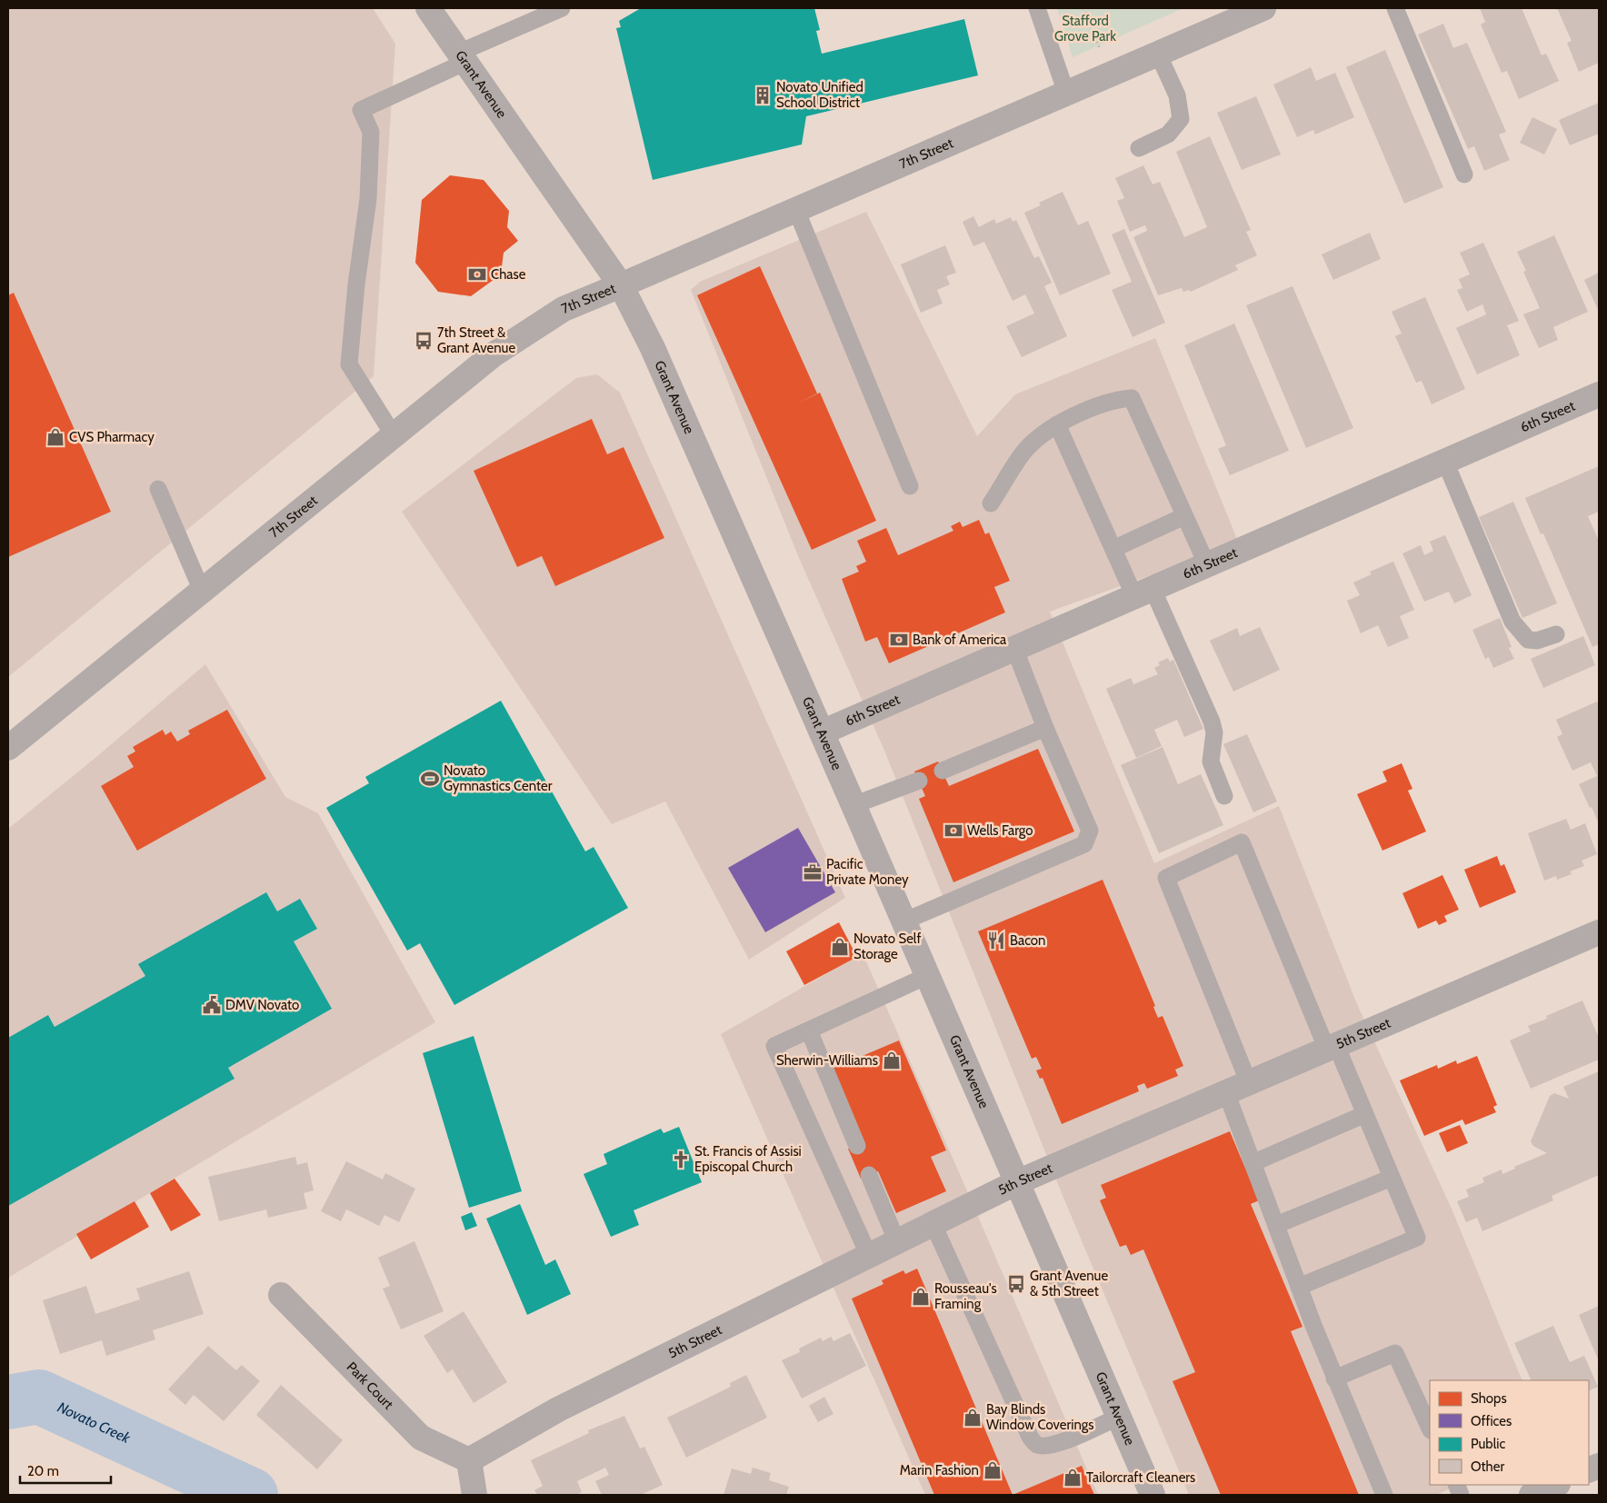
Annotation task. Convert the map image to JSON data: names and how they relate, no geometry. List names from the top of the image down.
{
  "streets": {
    "street": [
      "Grant Avenue",
      "7th Street",
      "6th Street",
      "5th Street",
      "Park Court"
    ]
  },
  "crossings": [
    ["Grant Avenue", "7th Street"],
    ["Grant Avenue", "6th Street"],
    ["Grant Avenue", "5th Street"],
    ["5th Street", "Park Court"]
  ],
  "water": ["Novato Creek"],
  "parks": ["Stafford Grove Park"],
  "places": {
    "building": ["Novato Unified School District"],
    "bank": ["Chase", "Bank of America", "Wells Fargo"],
    "bus stop": ["7th Street & Grant Avenue", "Grant Avenue & 5th Street"],
    "shop": [
      "CVS Pharmacy",
      "Novato Self Storage",
      "Sherwin-Williams",
      "Rousseau's Framing",
      "Bay Blinds Window Coverings",
      "Marin Fashion",
      "Tailorcraft Cleaners"
    ],
    "sports": ["Novato Gymnastics Center"],
    "office": ["Pacific Private Money"],
    "restaurant": ["Bacon"],
    "public building": ["DMV Novato"],
    "church": ["St. Francis of Assisi Episcopal Church"]
  },
  "legend": [
    "Shops",
    "Offices",
    "Public",
    "Other"
  ],
  "scale_bar": "20 m"
}
